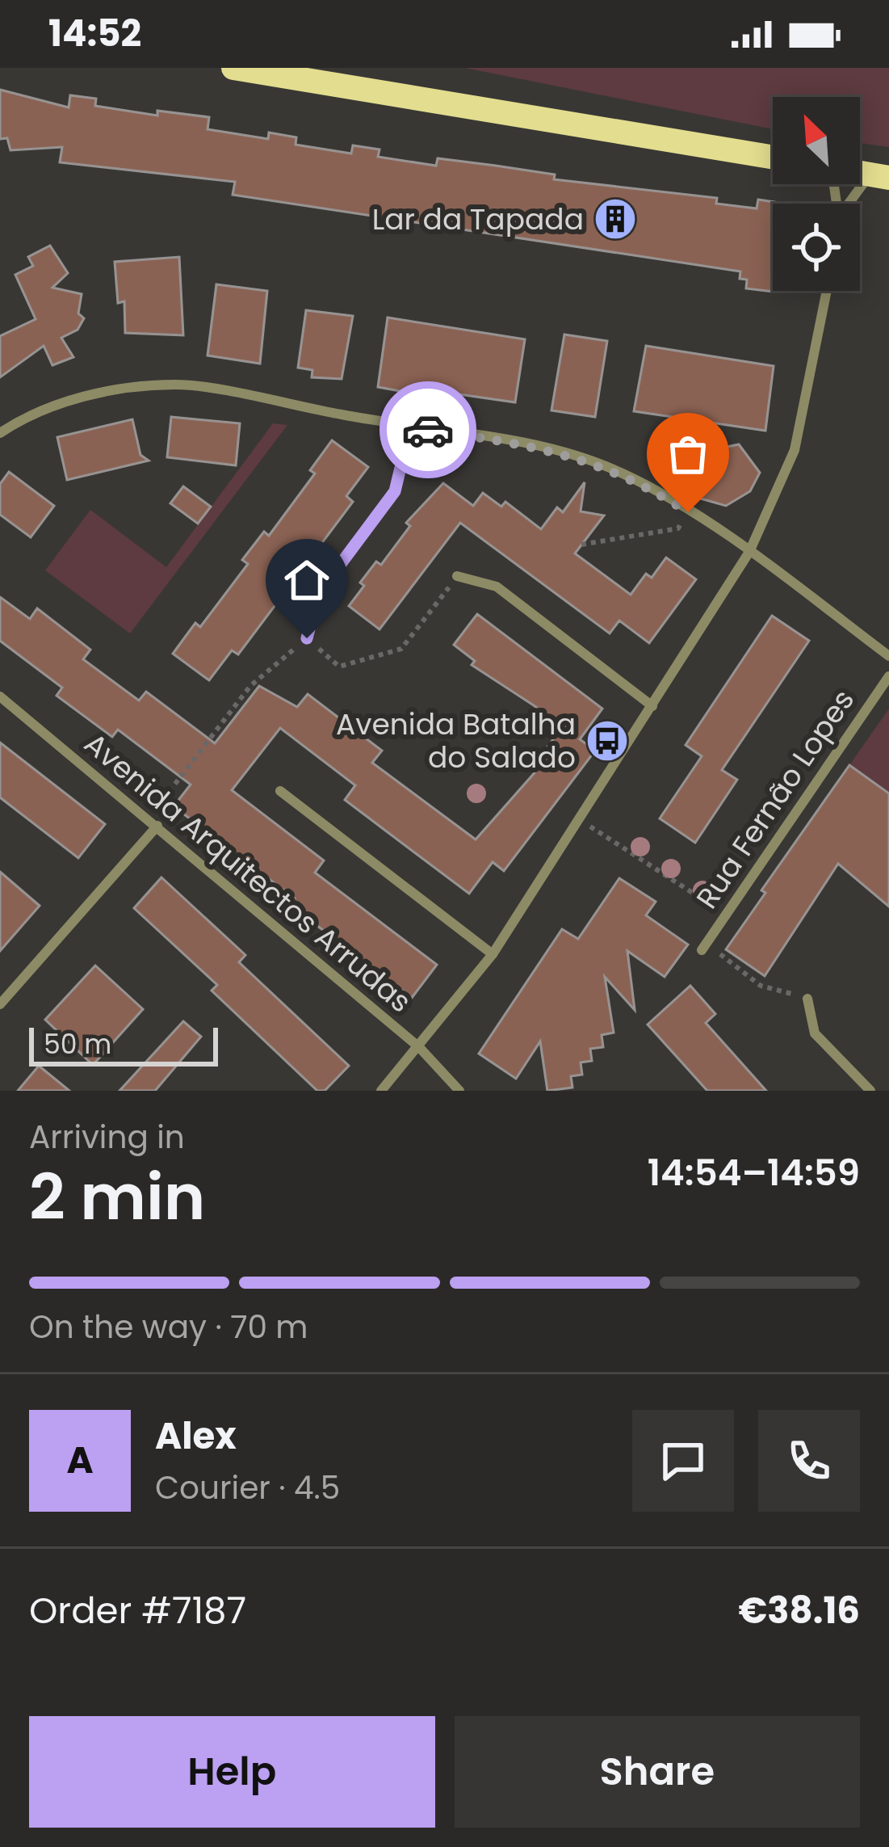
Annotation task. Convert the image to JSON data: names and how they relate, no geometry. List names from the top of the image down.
{
  "streets": {
    "street": ["Rua Fernão Lopes", "Avenida Arquitectos Arrudas"]
  },
  "places": {
    "building": ["Lar da Tapada"],
    "bus stop": ["Avenida Batalha do Salado"]
  },
  "scale_bar": "50 m",
  "north": "top left",
  "page": {
    "status": "14:52",
    "scale": "50 m",
    "heading": ["2 min", "Arriving in", "14:54–14:59"],
    "panel": [
      "Alex",
      "Courier · 4.5",
      "Order #7187",
      "€38.16"
    ],
    "bar": "On the way · 70 m",
    "round": "A",
    "buttons": ["Help", "Share"]
  }
}
